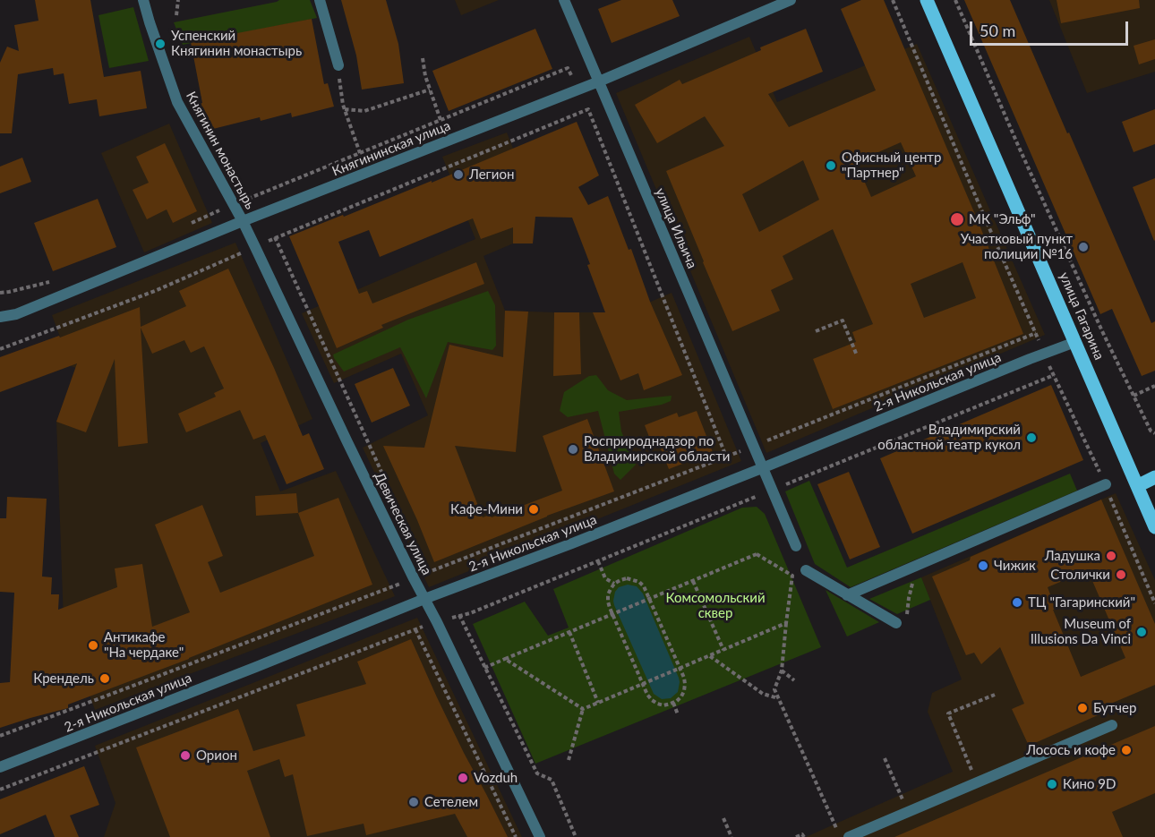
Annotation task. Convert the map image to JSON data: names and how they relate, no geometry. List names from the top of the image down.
{
  "streets": {
    "main road": ["улица Гагарина"],
    "street": [
      "Княгининская улица",
      "Княгинин монастырь",
      "улица Ильича",
      "2-я Никольская улица",
      "Девическая улица"
    ]
  },
  "crossings": [
    ["Княгининская улица", "Княгинин монастырь"],
    ["Княгининская улица", "улица Ильича"],
    ["Княгининская улица", "Девическая улица"],
    ["Княгинин монастырь", "Девическая улица"],
    ["улица Ильича", "2-я Никольская улица"],
    ["улица Гагарина", "2-я Никольская улица"],
    ["2-я Никольская улица", "Девическая улица"]
  ],
  "parks": ["Комсомольский сквер"],
  "places": [
    "Успенский Княгинин монастырь",
    "Офисный центр \"Партнер\"",
    "Легион",
    "МК \"Эльф\"",
    "Участковый пункт полиции №16",
    "Владимирский областной театр кукол",
    "Росприроднадзор по Владимирской области",
    "Кафе-Мини",
    "Ладушка",
    "Чижик",
    "Столички",
    "ТЦ \"Гагаринский\"",
    "Museum of Illusions Da Vinci",
    "Антикафе \"На чердаке\"",
    "Крендель",
    "Бутчер",
    "Лосось и кофе",
    "Орион",
    "Vozduh",
    "Кино 9D",
    "Сетелем"
  ],
  "scale_bar": "50 m"
}
